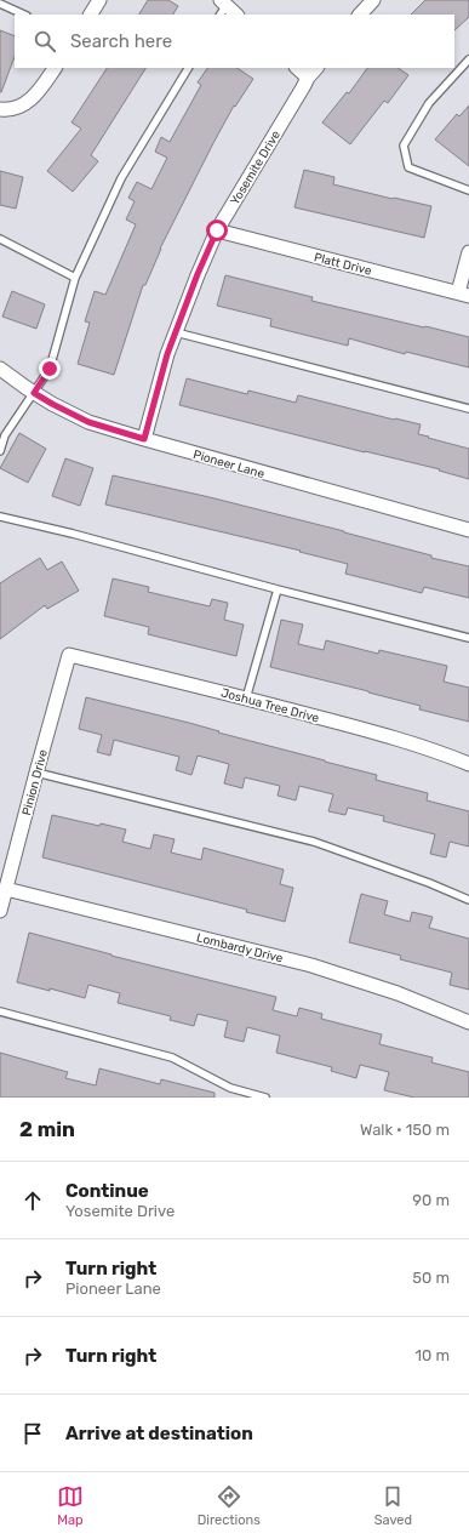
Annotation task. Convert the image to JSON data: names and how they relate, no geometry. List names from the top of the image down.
{
  "streets": {
    "street": [
      "Yosemite Drive",
      "Platt Drive",
      "Pioneer Lane",
      "Joshua Tree Drive",
      "Pinion Drive",
      "Lombardy Drive"
    ]
  },
  "crossings": [
    ["Yosemite Drive", "Platt Drive"],
    ["Yosemite Drive", "Pioneer Lane"],
    ["Joshua Tree Drive", "Pinion Drive"],
    ["Pinion Drive", "Lombardy Drive"]
  ],
  "page": {
    "search": "Search here",
    "heading": ["2 min", "Walk · 150 m"],
    "list": [
      ["Continue", "Yosemite Drive", "90 m"],
      ["Turn right", "Pioneer Lane", "50 m"],
      ["Turn right", "10 m"],
      "Arrive at destination"
    ],
    "nav": ["Map", "Directions", "Saved"]
  }
}
